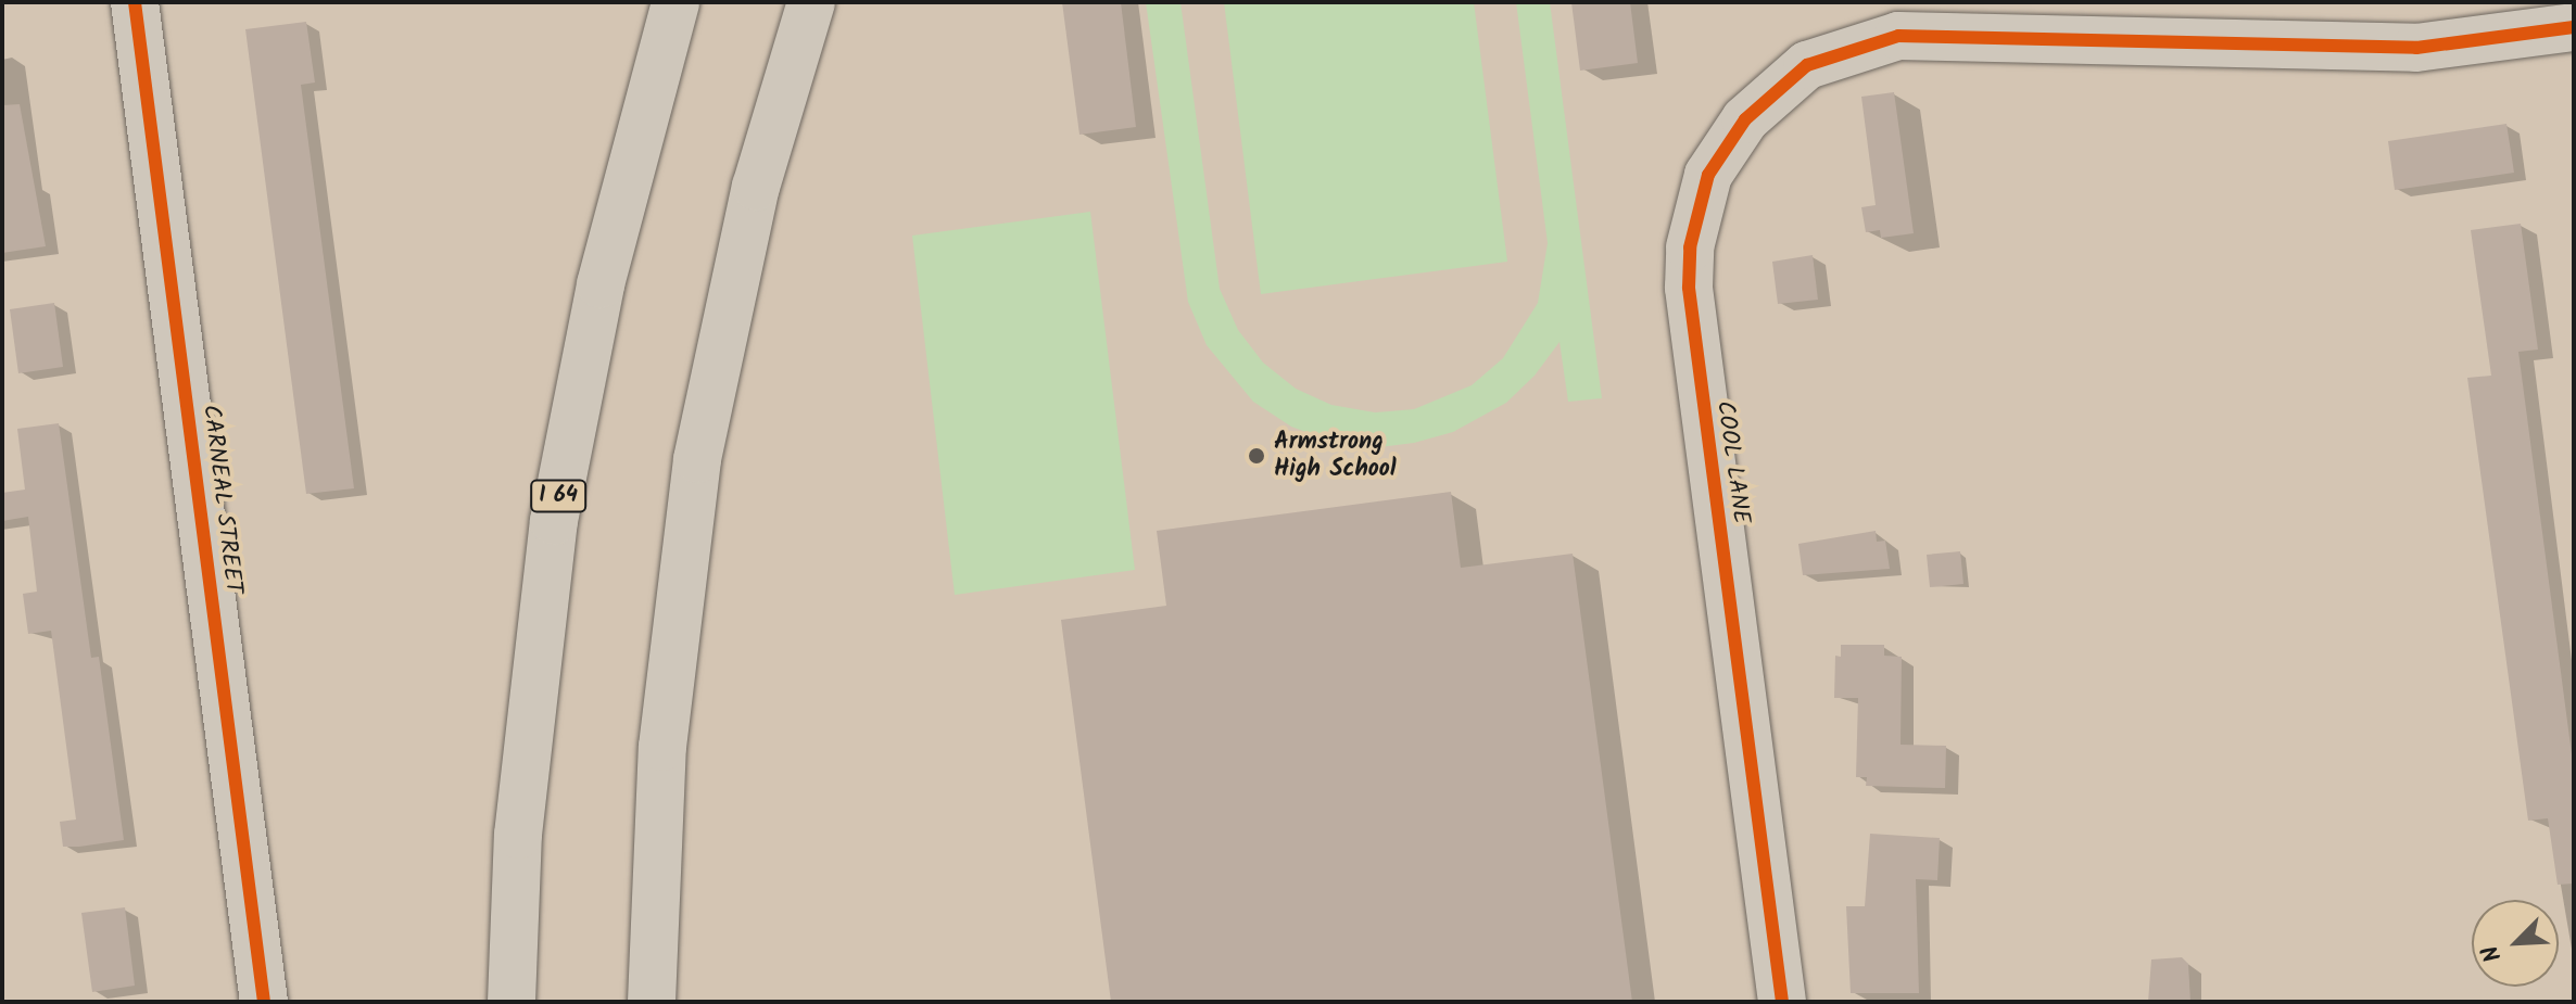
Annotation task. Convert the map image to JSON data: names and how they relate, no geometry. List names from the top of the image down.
{
  "streets": {
    "main road": ["COOL LANE", "I 64", "CARNEAL STREET"]
  },
  "places": ["Armstrong High School"],
  "north": "bottom left"
}
